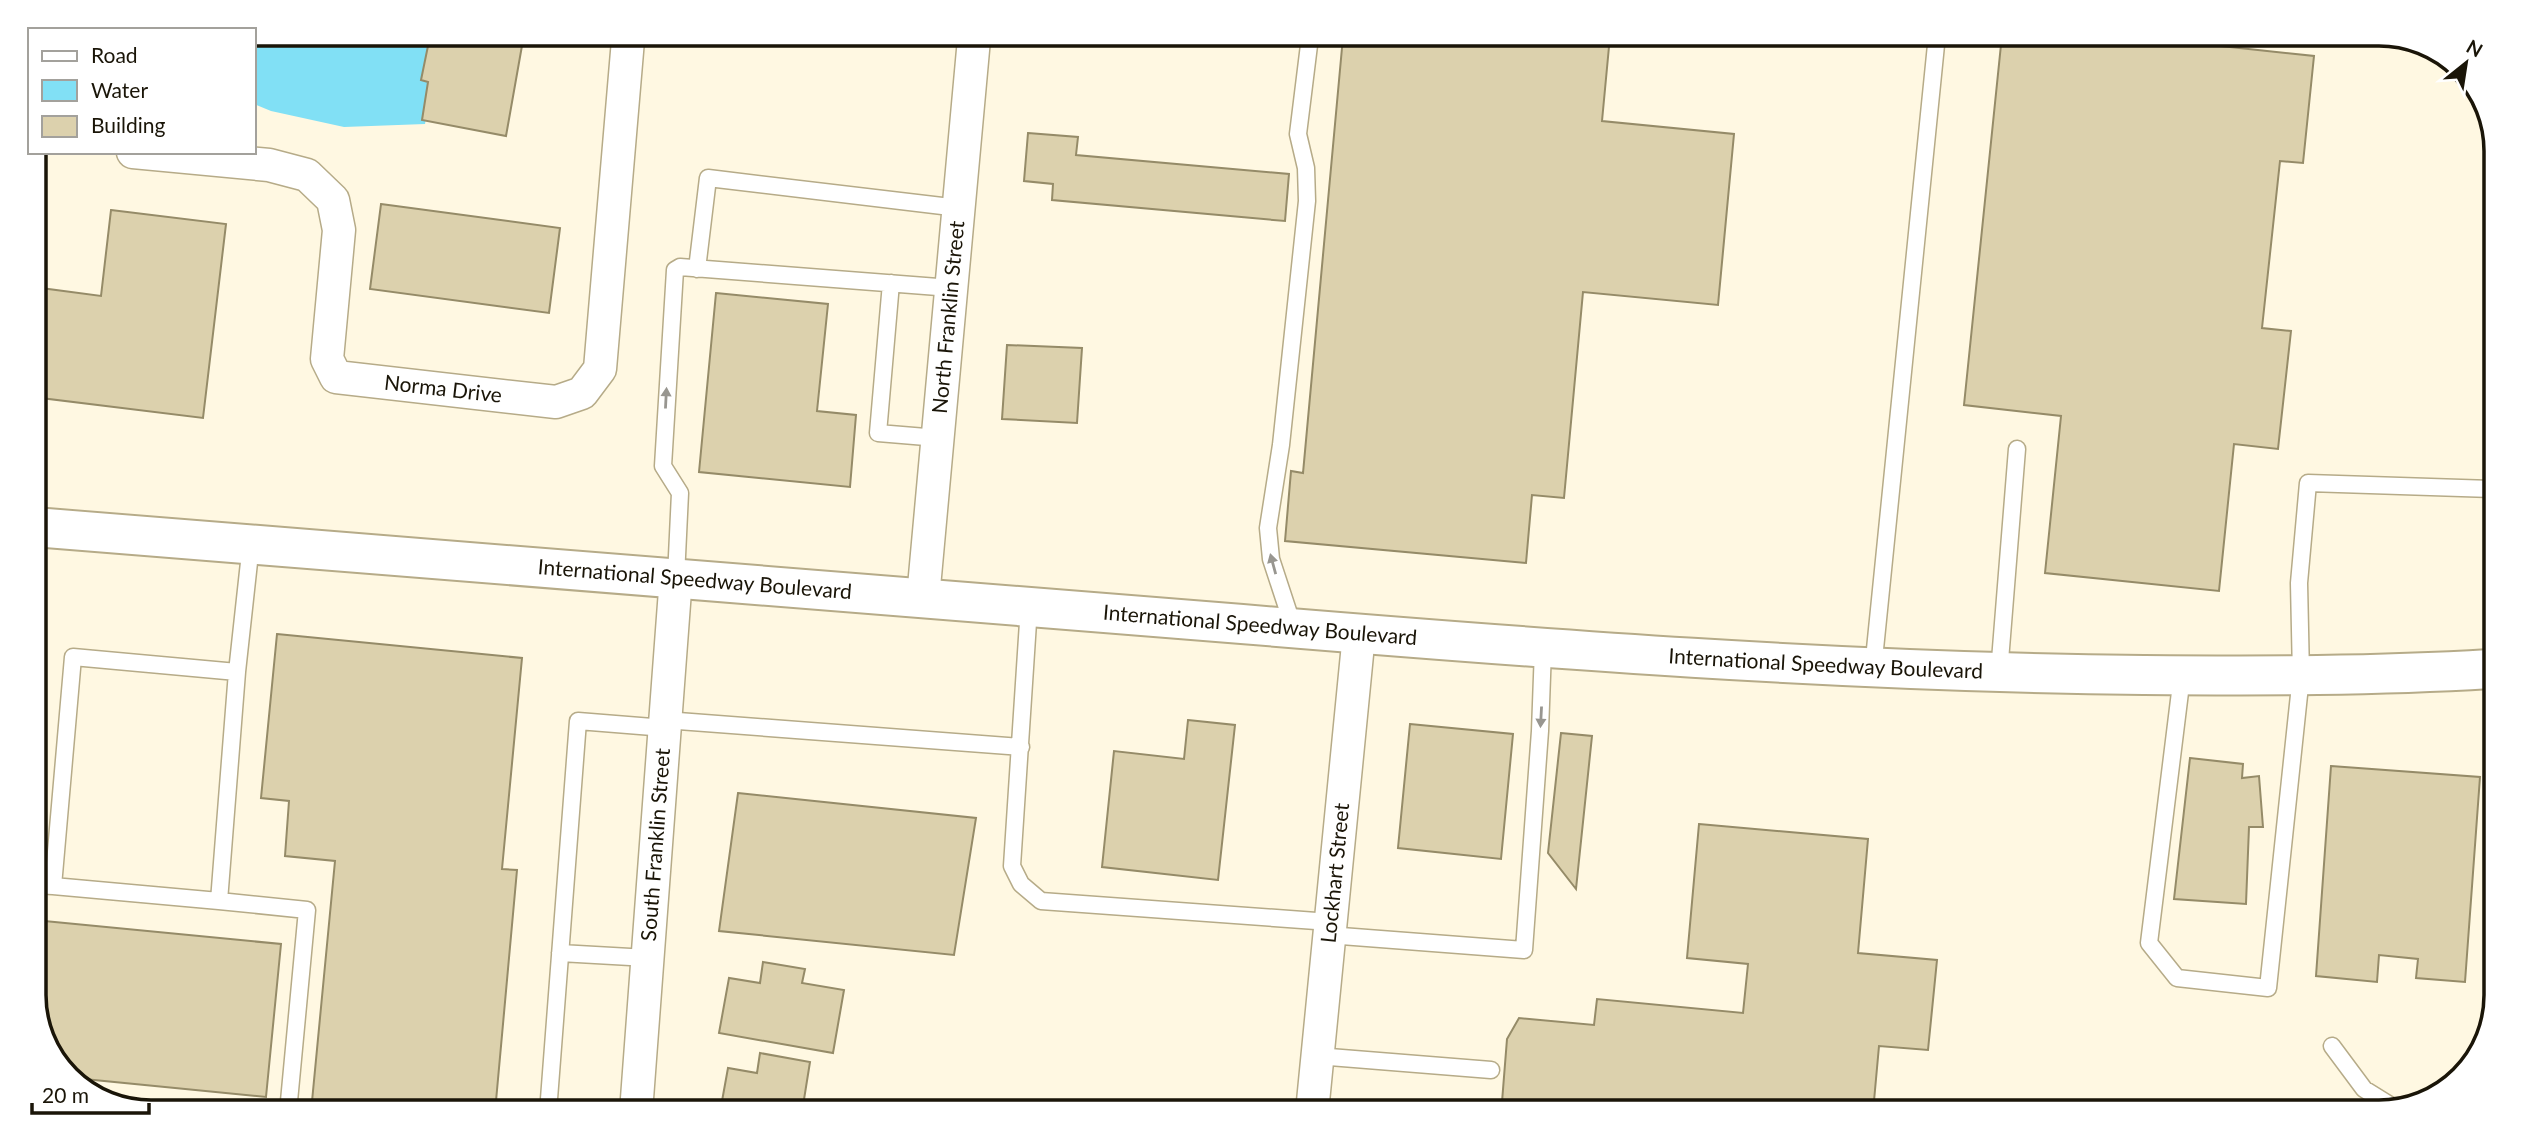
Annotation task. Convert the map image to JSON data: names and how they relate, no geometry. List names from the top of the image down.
{
  "streets": {
    "main road": ["International Speedway Boulevard"],
    "street": [
      "North Franklin Street",
      "Norma Drive",
      "South Franklin Street",
      "Lockhart Street"
    ]
  },
  "crossings": [
    ["North Franklin Street", "International Speedway Boulevard"],
    ["International Speedway Boulevard", "South Franklin Street"],
    ["International Speedway Boulevard", "Lockhart Street"]
  ],
  "legend": ["Road", "Water", "Building"],
  "scale_bar": "20 m",
  "north": "top right"
}
